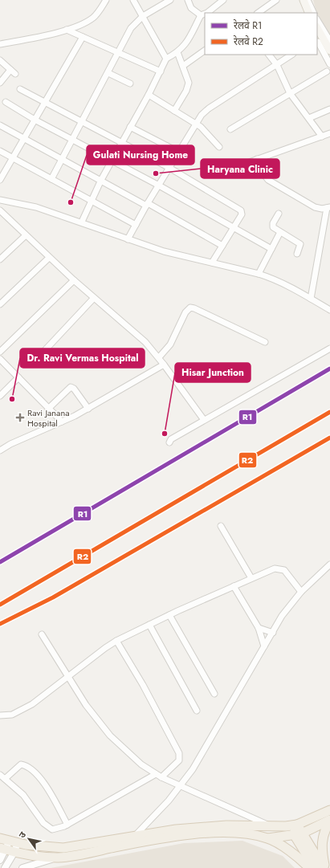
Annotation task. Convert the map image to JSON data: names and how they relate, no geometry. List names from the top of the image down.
{
  "places": {
    "other": [
      "Haryana Clinic",
      "Gulati Nursing Home",
      "Dr. Ravi Vermas Hospital",
      "Hisar Junction"
    ],
    "health": ["Ravi Janana Hospital"]
  },
  "lines": ["rail line R1", "rail line R2"],
  "legend": ["रेलवे R1", "रेलवे R2"],
  "north": "top left"
}
